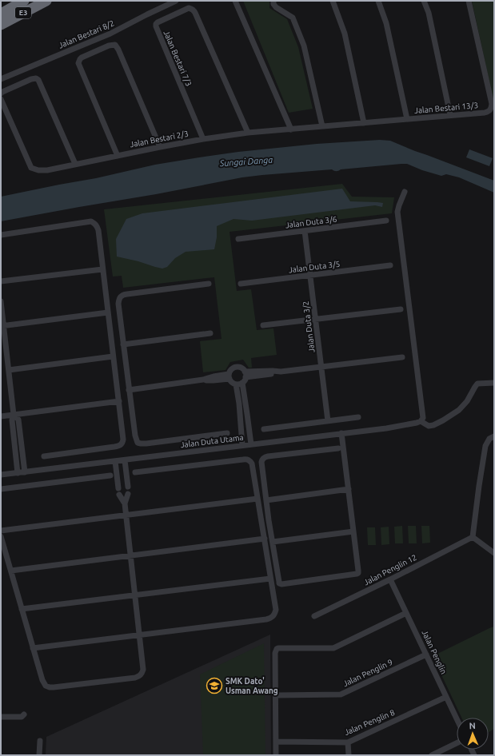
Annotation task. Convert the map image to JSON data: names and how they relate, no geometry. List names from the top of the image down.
{
  "streets": {
    "highway": ["E3"],
    "street": [
      "Jalan Bestari 8/2",
      "Jalan Bestari 7/3",
      "Jalan Bestari 13/3",
      "Jalan Bestari 2/3",
      "Jalan Duta 3/6",
      "Jalan Duta 3/5",
      "Jalan Duta 3/2",
      "Jalan Duta Utama",
      "Jalan Penglin 12",
      "Jalan Penglin",
      "Jalan Penglin 9",
      "Jalan Penglin 8"
    ]
  },
  "crossings": [
    ["Jalan Bestari 7/3", "Jalan Bestari 2/3"],
    ["Jalan Bestari 13/3", "Jalan Bestari 2/3"],
    ["Jalan Duta 3/6", "Jalan Duta 3/2"],
    ["Jalan Duta 3/5", "Jalan Duta 3/2"],
    ["Jalan Penglin 12", "Jalan Penglin"],
    ["Jalan Penglin", "Jalan Penglin 9"],
    ["Jalan Penglin", "Jalan Penglin 8"]
  ],
  "water": ["Sungai Danga"],
  "places": {
    "school or university": ["SMK Dato' Usman Awang"]
  },
  "north": "top"
}
